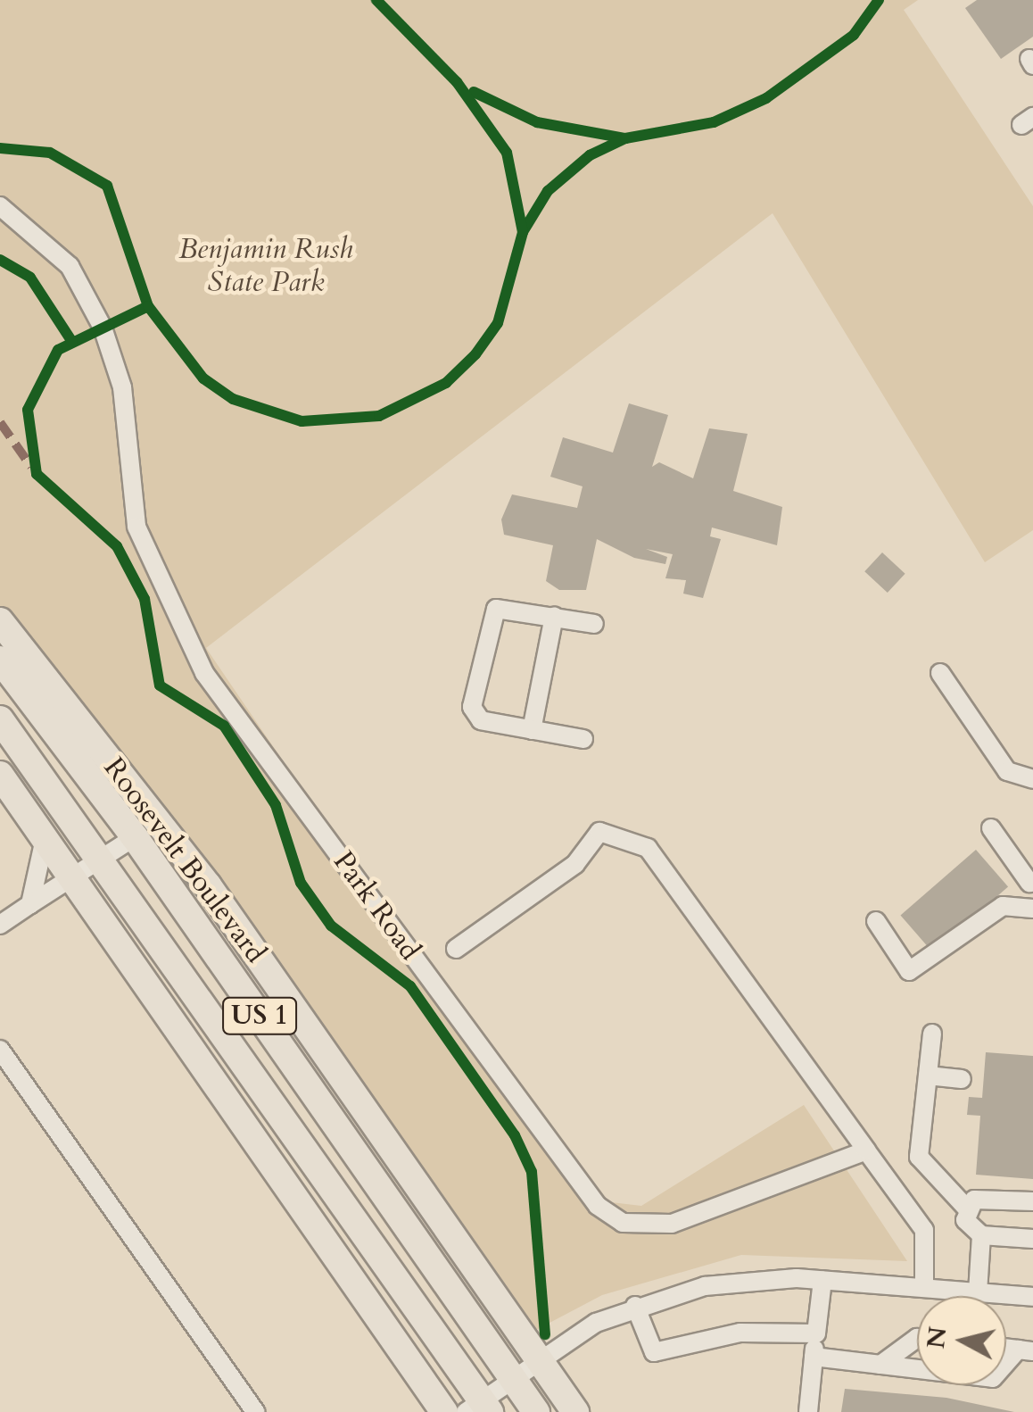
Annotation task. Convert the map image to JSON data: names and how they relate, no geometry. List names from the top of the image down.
{
  "streets": {
    "highway": ["Roosevelt Boulevard", "US 1"],
    "street": ["Park Road"]
  },
  "parks": ["Benjamin Rush State Park"],
  "north": "left"
}
